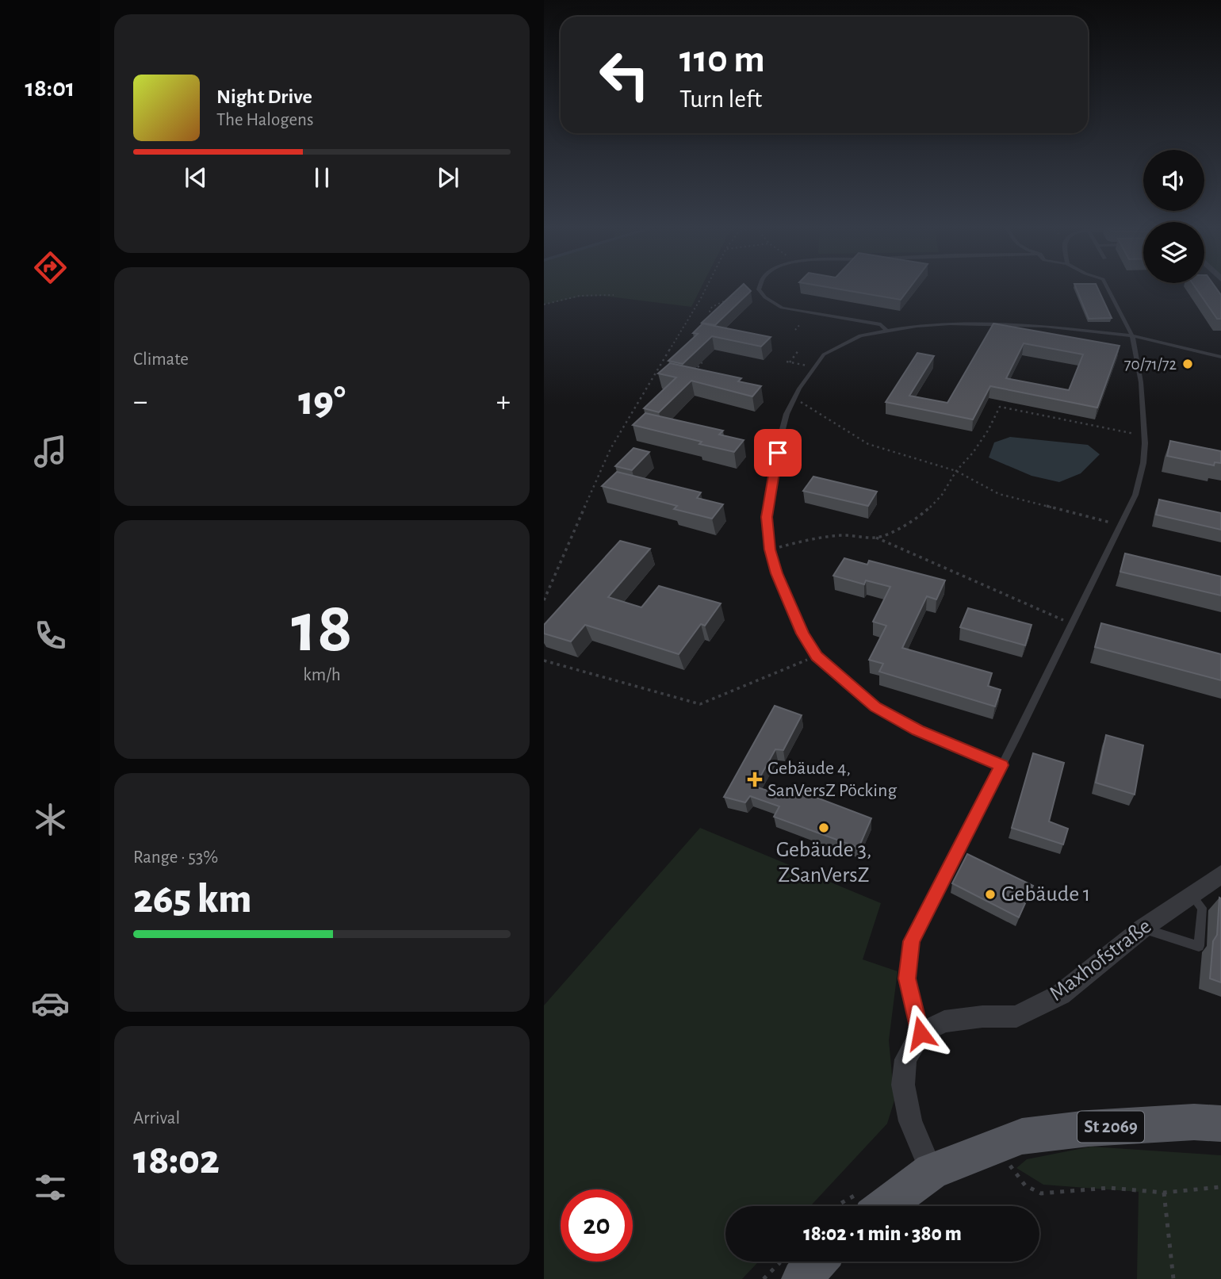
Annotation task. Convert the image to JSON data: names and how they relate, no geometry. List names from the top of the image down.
{
  "streets": {
    "main road": ["St 2069"],
    "street": ["Maxhofstraße"]
  },
  "places": {
    "other": ["70/71/72", "Gebäude 3, ZSanVersZ", "Gebäude 1"],
    "health": ["Gebäude 4, SanVersZ Pöcking"]
  },
  "page": {
    "tabs": "18:01",
    "turn": ["110 m", "Turn left"],
    "song": ["Night Drive", "The Halogens"],
    "tile": [
      "Climate",
      ["18", "km/h"],
      ["Range · 53%", "265 km"],
      ["Arrival", "18:02"]
    ],
    "heat": ["−", "19°", "+"],
    "limit": "20",
    "trip": "18:02 · 1 min · 380 m"
  }
}
